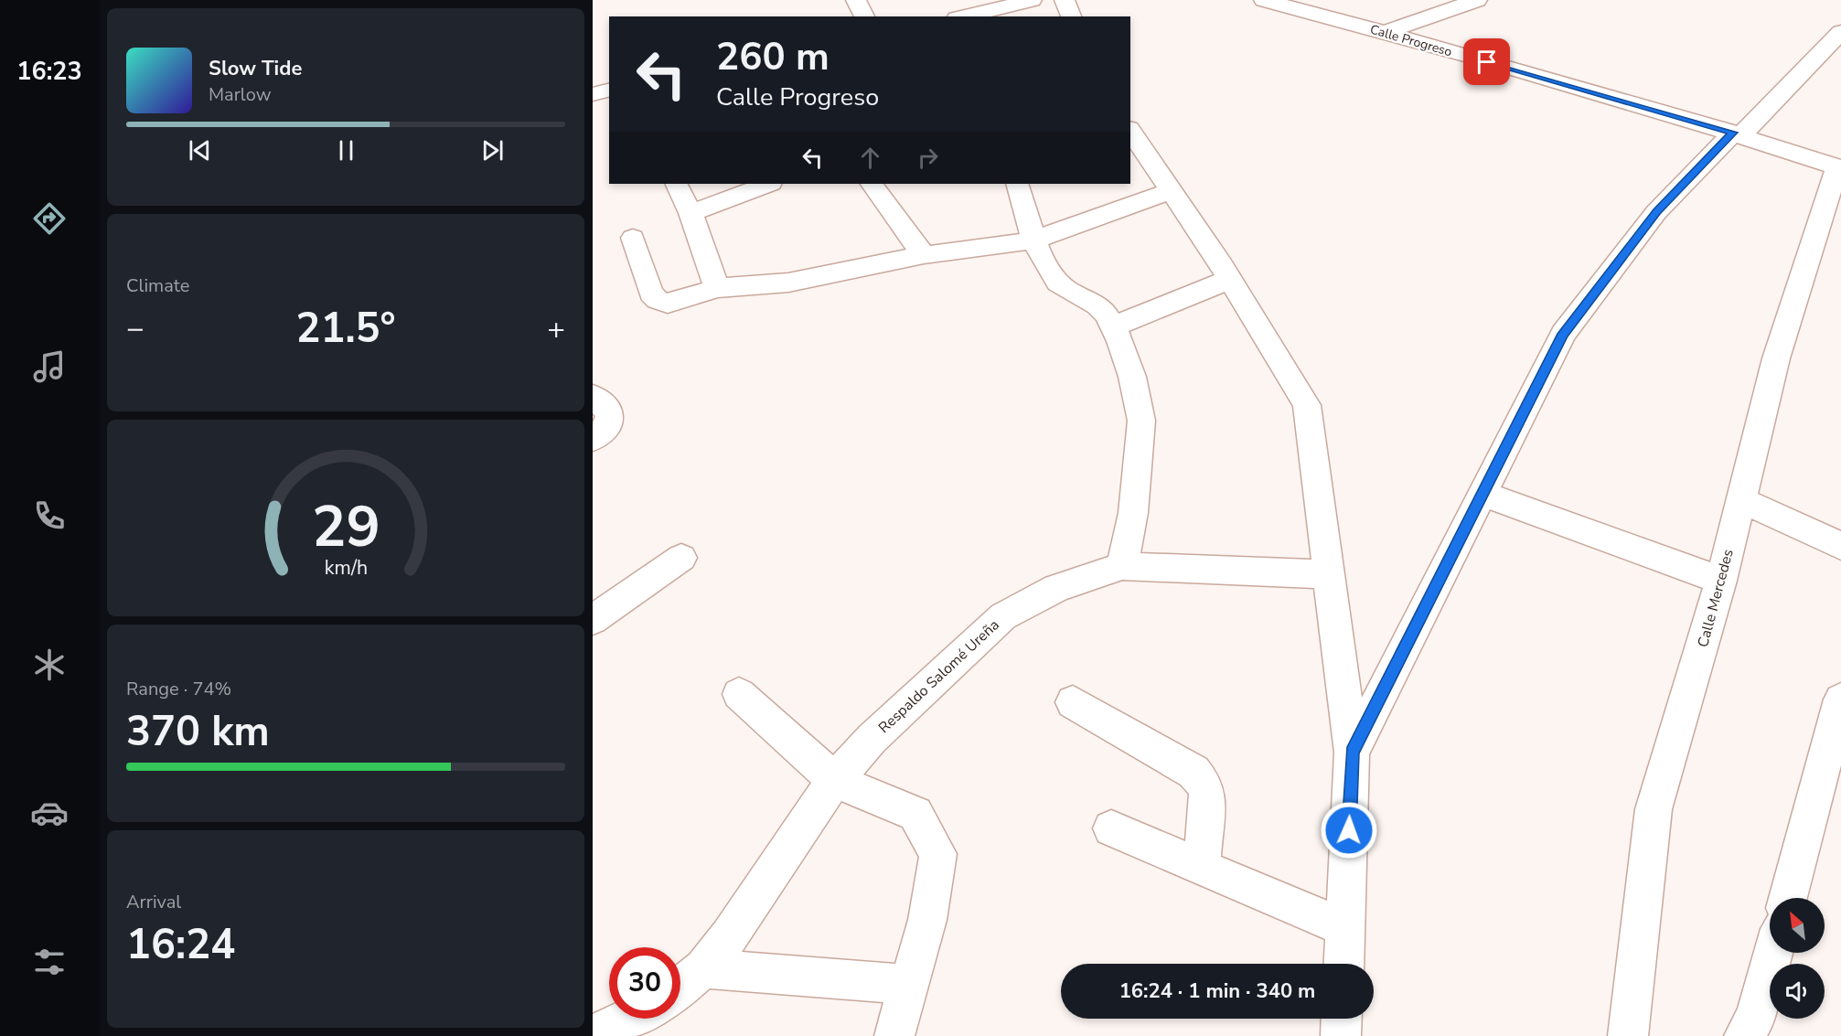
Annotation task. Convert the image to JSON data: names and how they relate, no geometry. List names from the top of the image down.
{
  "streets": {
    "street": ["Calle Progreso", "Calle Mercedes", "Respaldo Salomé Ureña"]
  },
  "crossings": [
    ["Calle Progreso", "Calle Mercedes"]
  ],
  "north": "top left",
  "page": {
    "tabs": "16:23",
    "turn": ["260 m", "Calle Progreso"],
    "song": ["Slow Tide", "Marlow"],
    "tile": [
      "Climate",
      ["Range · 74%", "370 km"],
      ["Arrival", "16:24"]
    ],
    "heat": ["−", "21.5°", "+"],
    "limit": "30",
    "trip": "16:24 · 1 min · 340 m",
    "gauge": ["29", "km/h"]
  }
}
